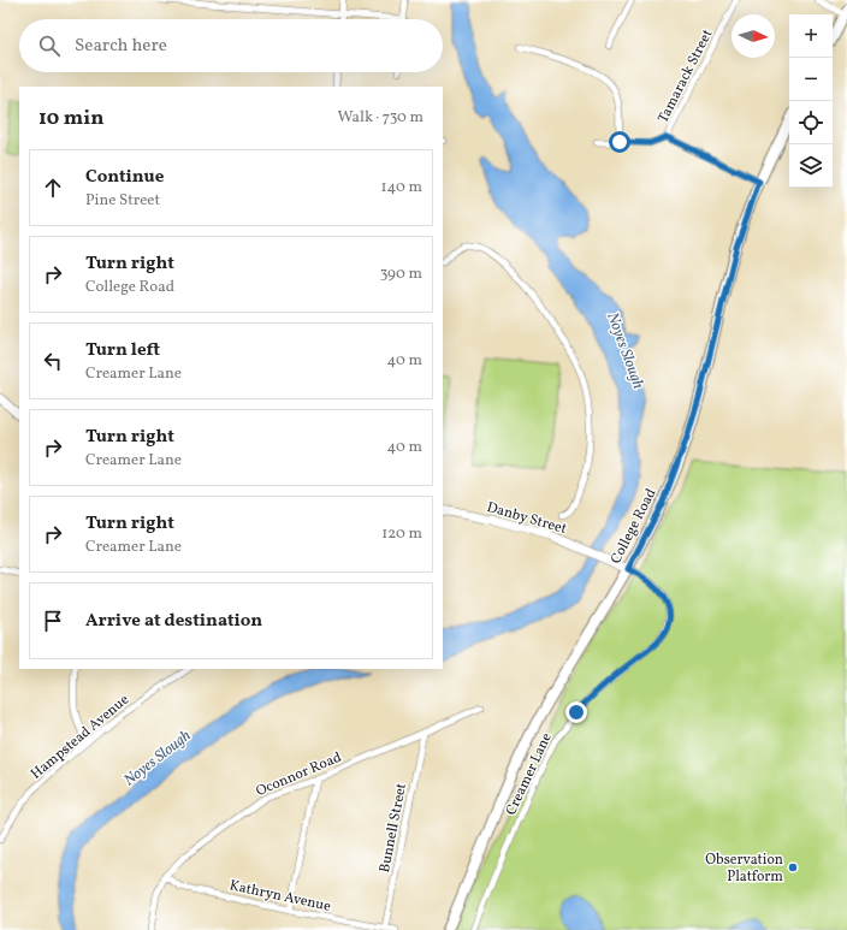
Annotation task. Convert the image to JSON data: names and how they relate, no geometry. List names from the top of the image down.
{
  "streets": {
    "main road": ["College Road"],
    "street": [
      "Tamarack Street",
      "Danby Street",
      "Hampstead Avenue",
      "Oconnor Road",
      "Creamer Lane",
      "Bunnell Street",
      "Kathryn Avenue"
    ]
  },
  "crossings": [
    ["Danby Street", "College Road"],
    ["Danby Street", "Creamer Lane"],
    ["College Road", "Creamer Lane"],
    ["Oconnor Road", "Bunnell Street"],
    ["Oconnor Road", "Kathryn Avenue"],
    ["Bunnell Street", "Kathryn Avenue"]
  ],
  "water": ["Noyes Slough"],
  "places": ["Observation Platform"],
  "north": "right",
  "page": {
    "map_buttons": ["+", "−"],
    "search": "Search here",
    "heading": ["10 min", "Walk · 730 m"],
    "list": [
      ["Continue", "Pine Street", "140 m"],
      ["Turn right", "College Road", "390 m"],
      ["Turn left", "Creamer Lane", "40 m"],
      ["Turn right", "Creamer Lane", "40 m"],
      ["Turn right", "Creamer Lane", "120 m"],
      "Arrive at destination"
    ]
  }
}
